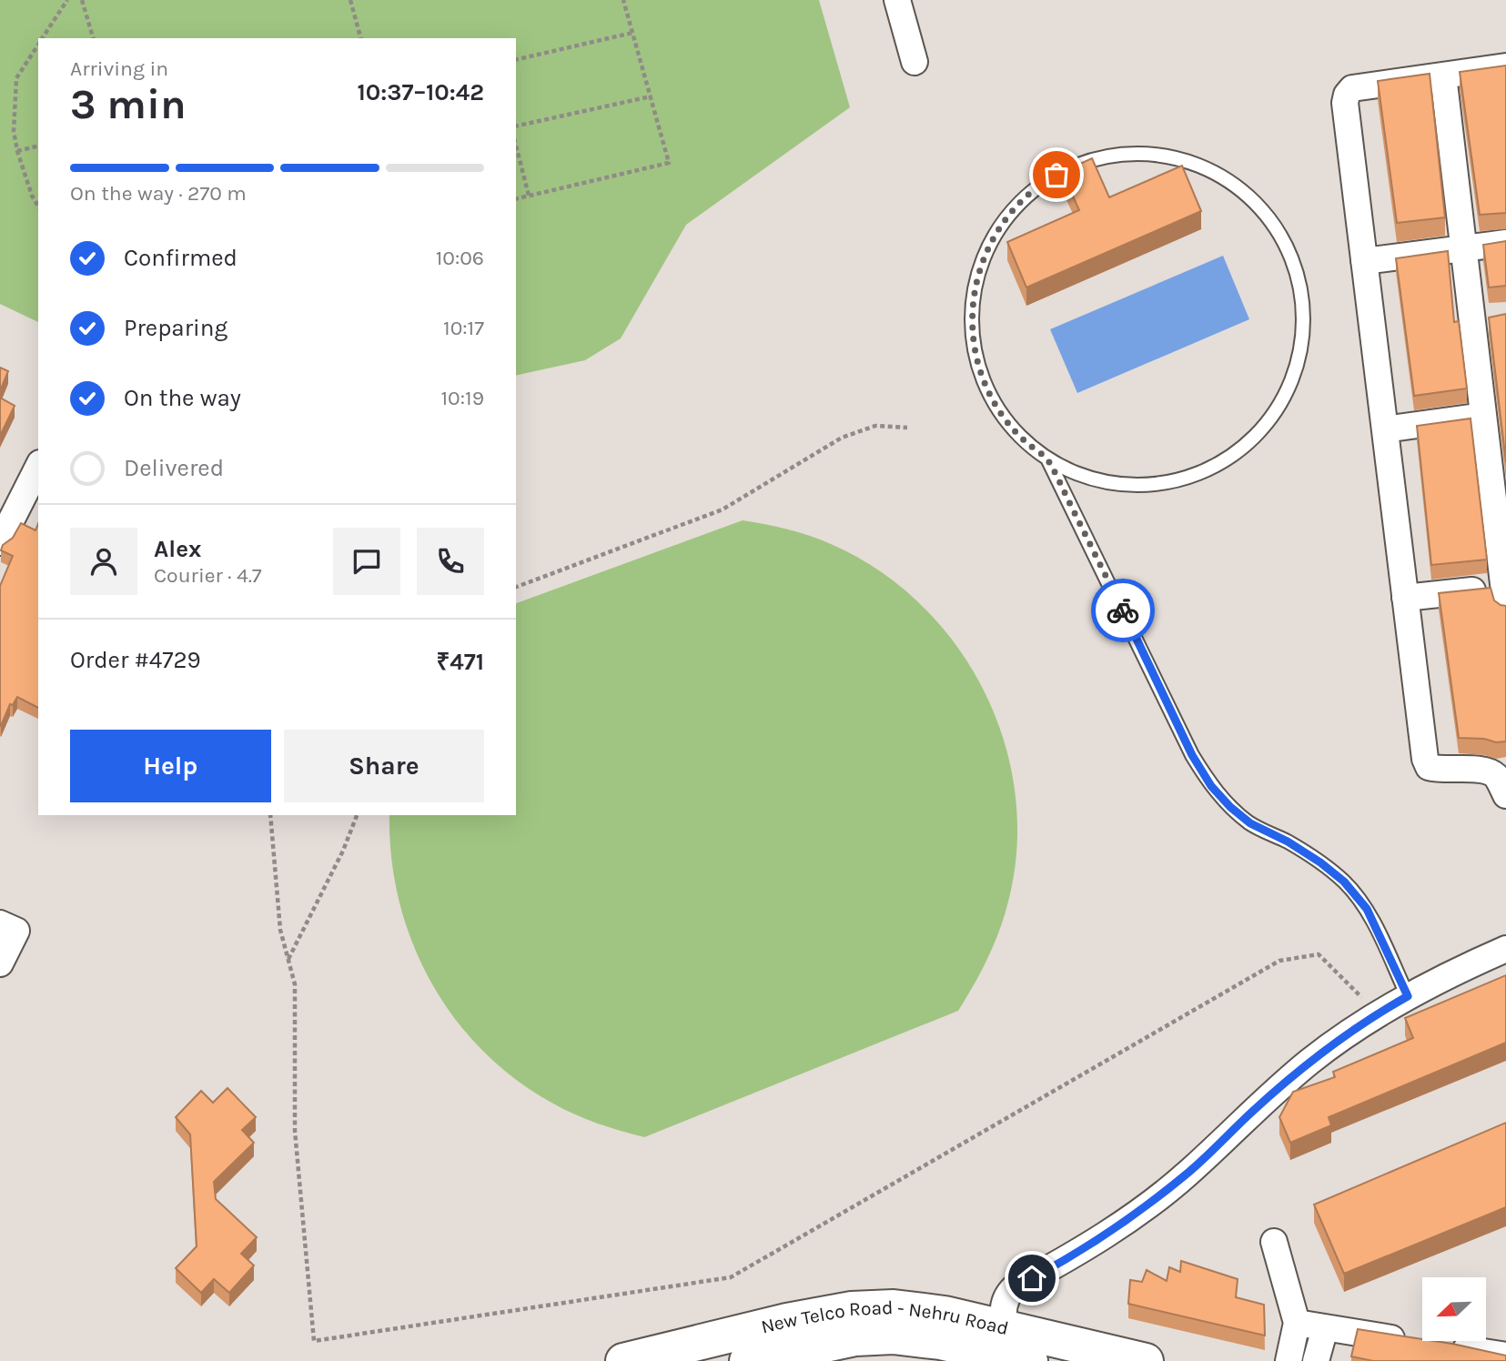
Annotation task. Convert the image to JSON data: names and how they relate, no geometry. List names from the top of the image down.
{
  "streets": {
    "street": ["New Telco Road - Nehru Road"]
  },
  "north": "bottom left",
  "page": {
    "heading": ["3 min", "Arriving in", "10:37–10:42"],
    "panel": [
      "Alex",
      "Courier · 4.7",
      "Order #4729",
      "₹471"
    ],
    "bar": "On the way · 270 m",
    "list": [
      ["Confirmed", "10:06"],
      ["Preparing", "10:17"],
      ["On the way", "10:19"],
      "Delivered"
    ],
    "buttons": ["Help", "Share"]
  }
}
